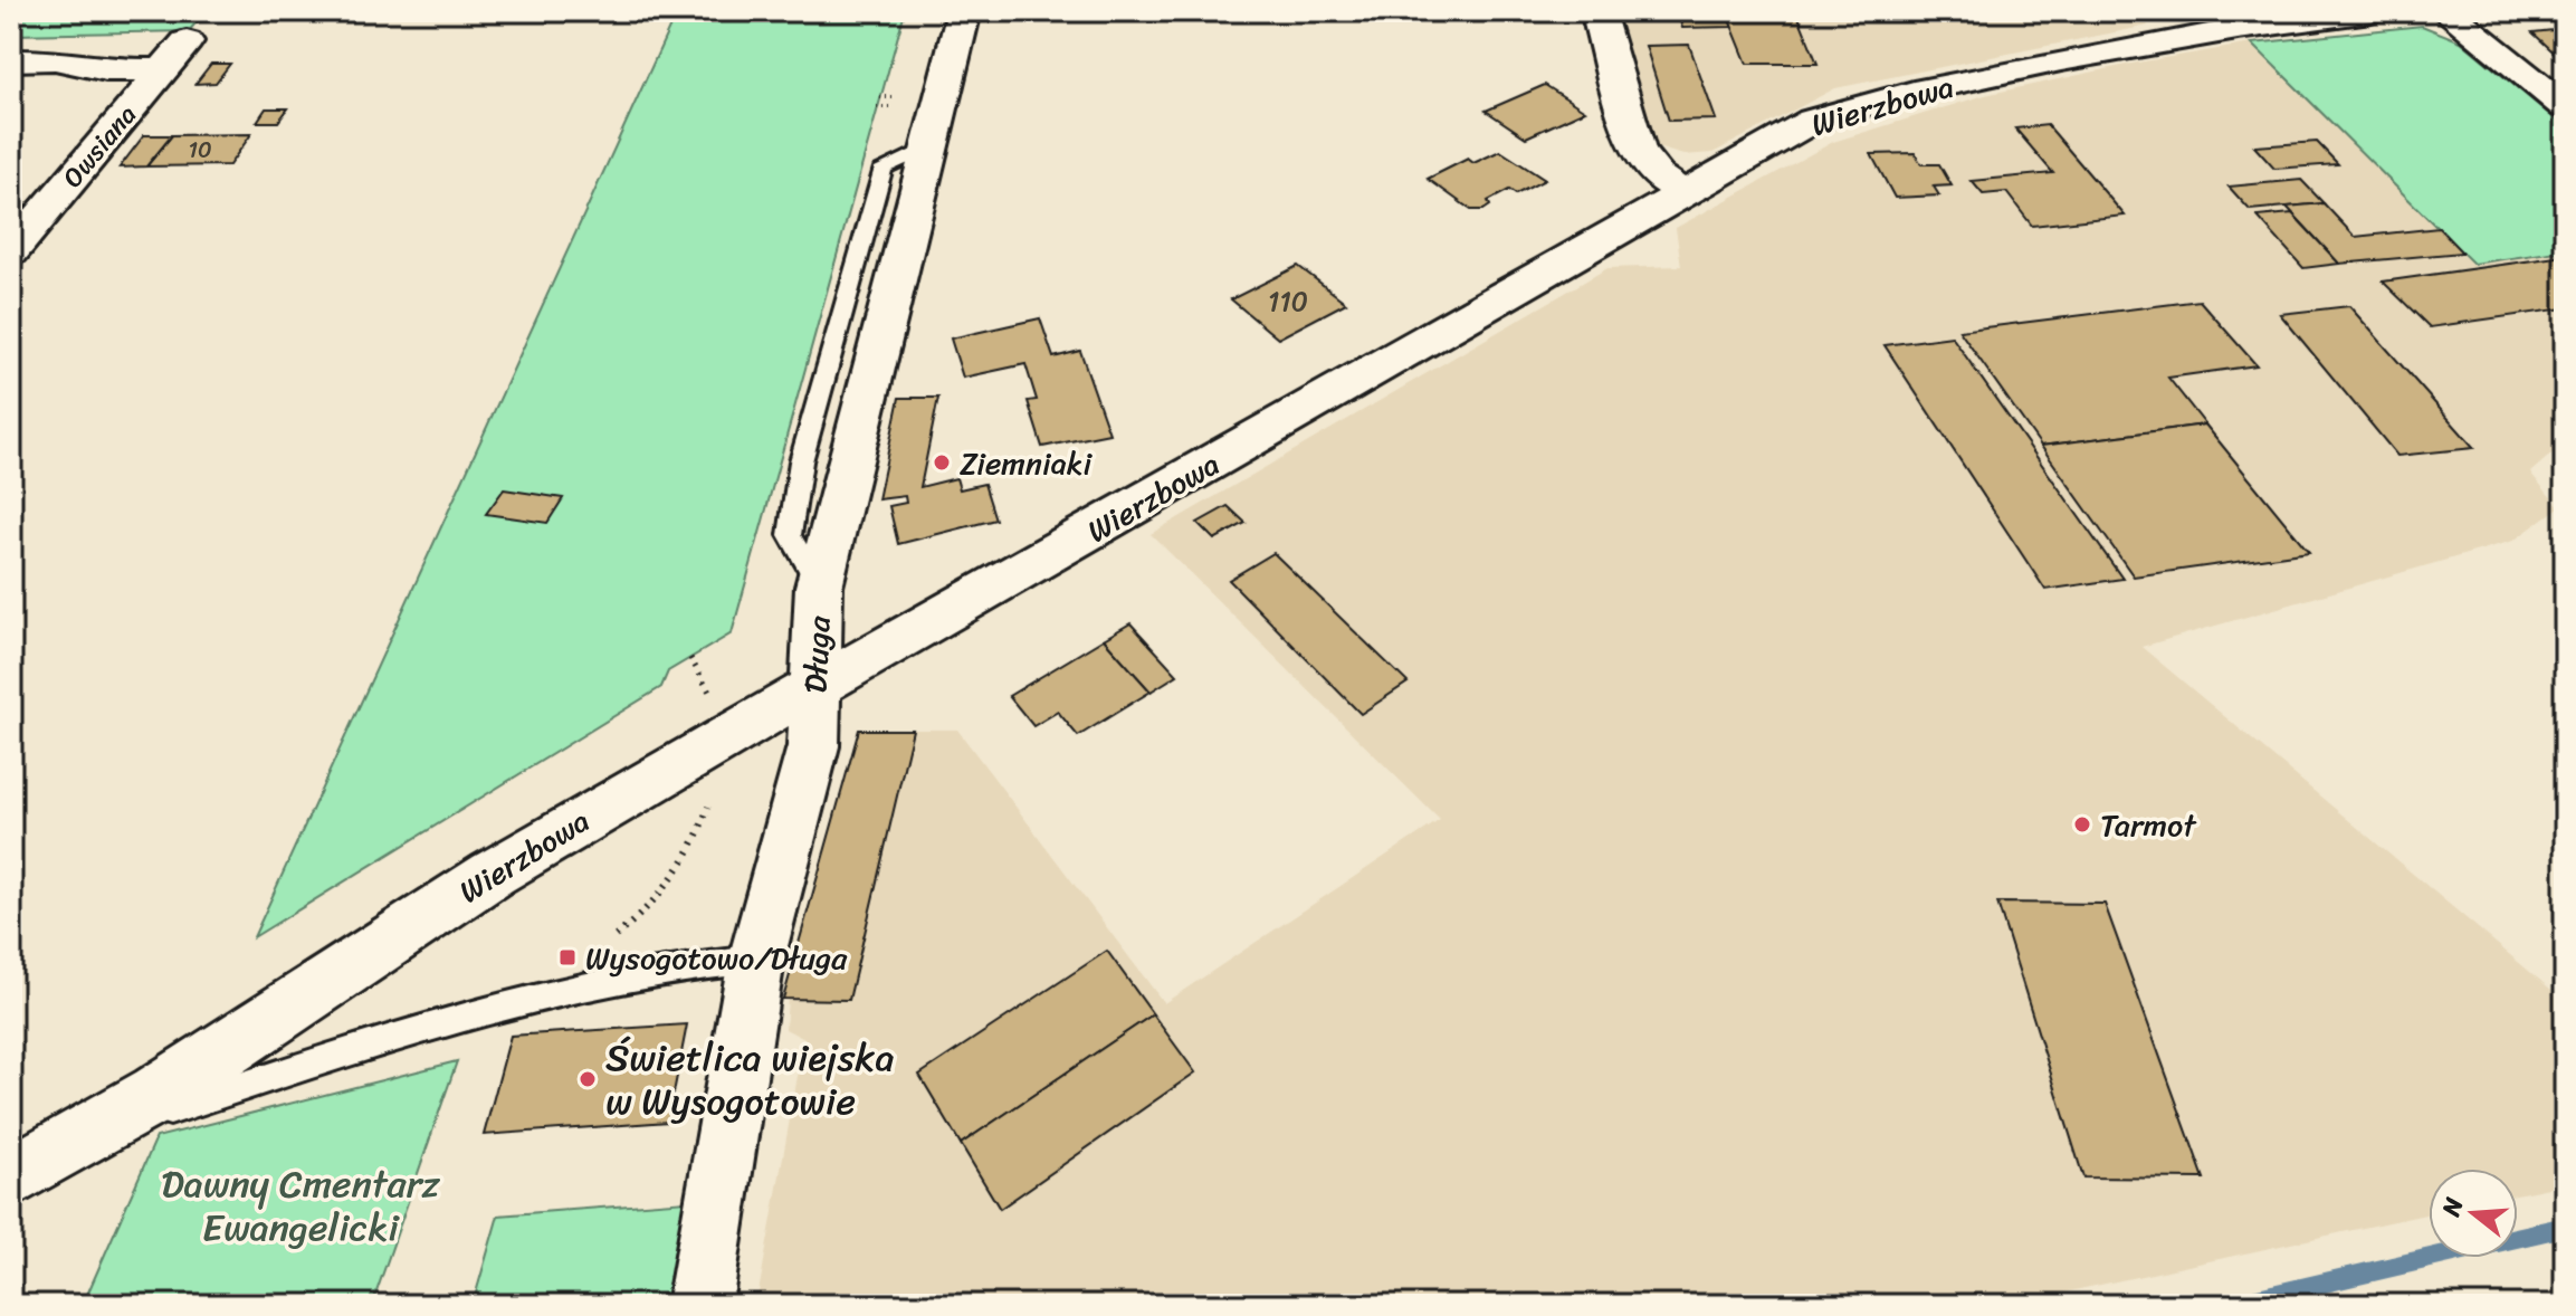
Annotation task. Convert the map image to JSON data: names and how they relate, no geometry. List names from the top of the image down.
{
  "streets": {
    "street": ["Wierzbowa", "Owsiana", "Długa"]
  },
  "crossings": [
    ["Wierzbowa", "Długa"]
  ],
  "parks": ["Dawny Cmentarz Ewangelicki"],
  "places": {
    "other": ["Ziemniaki", "Tarmot", "Świetlica wiejska w Wysogotowie"],
    "transit": ["Wysogotowo/Długa"]
  },
  "house_numbers": ["10", "110"],
  "north": "left"
}
